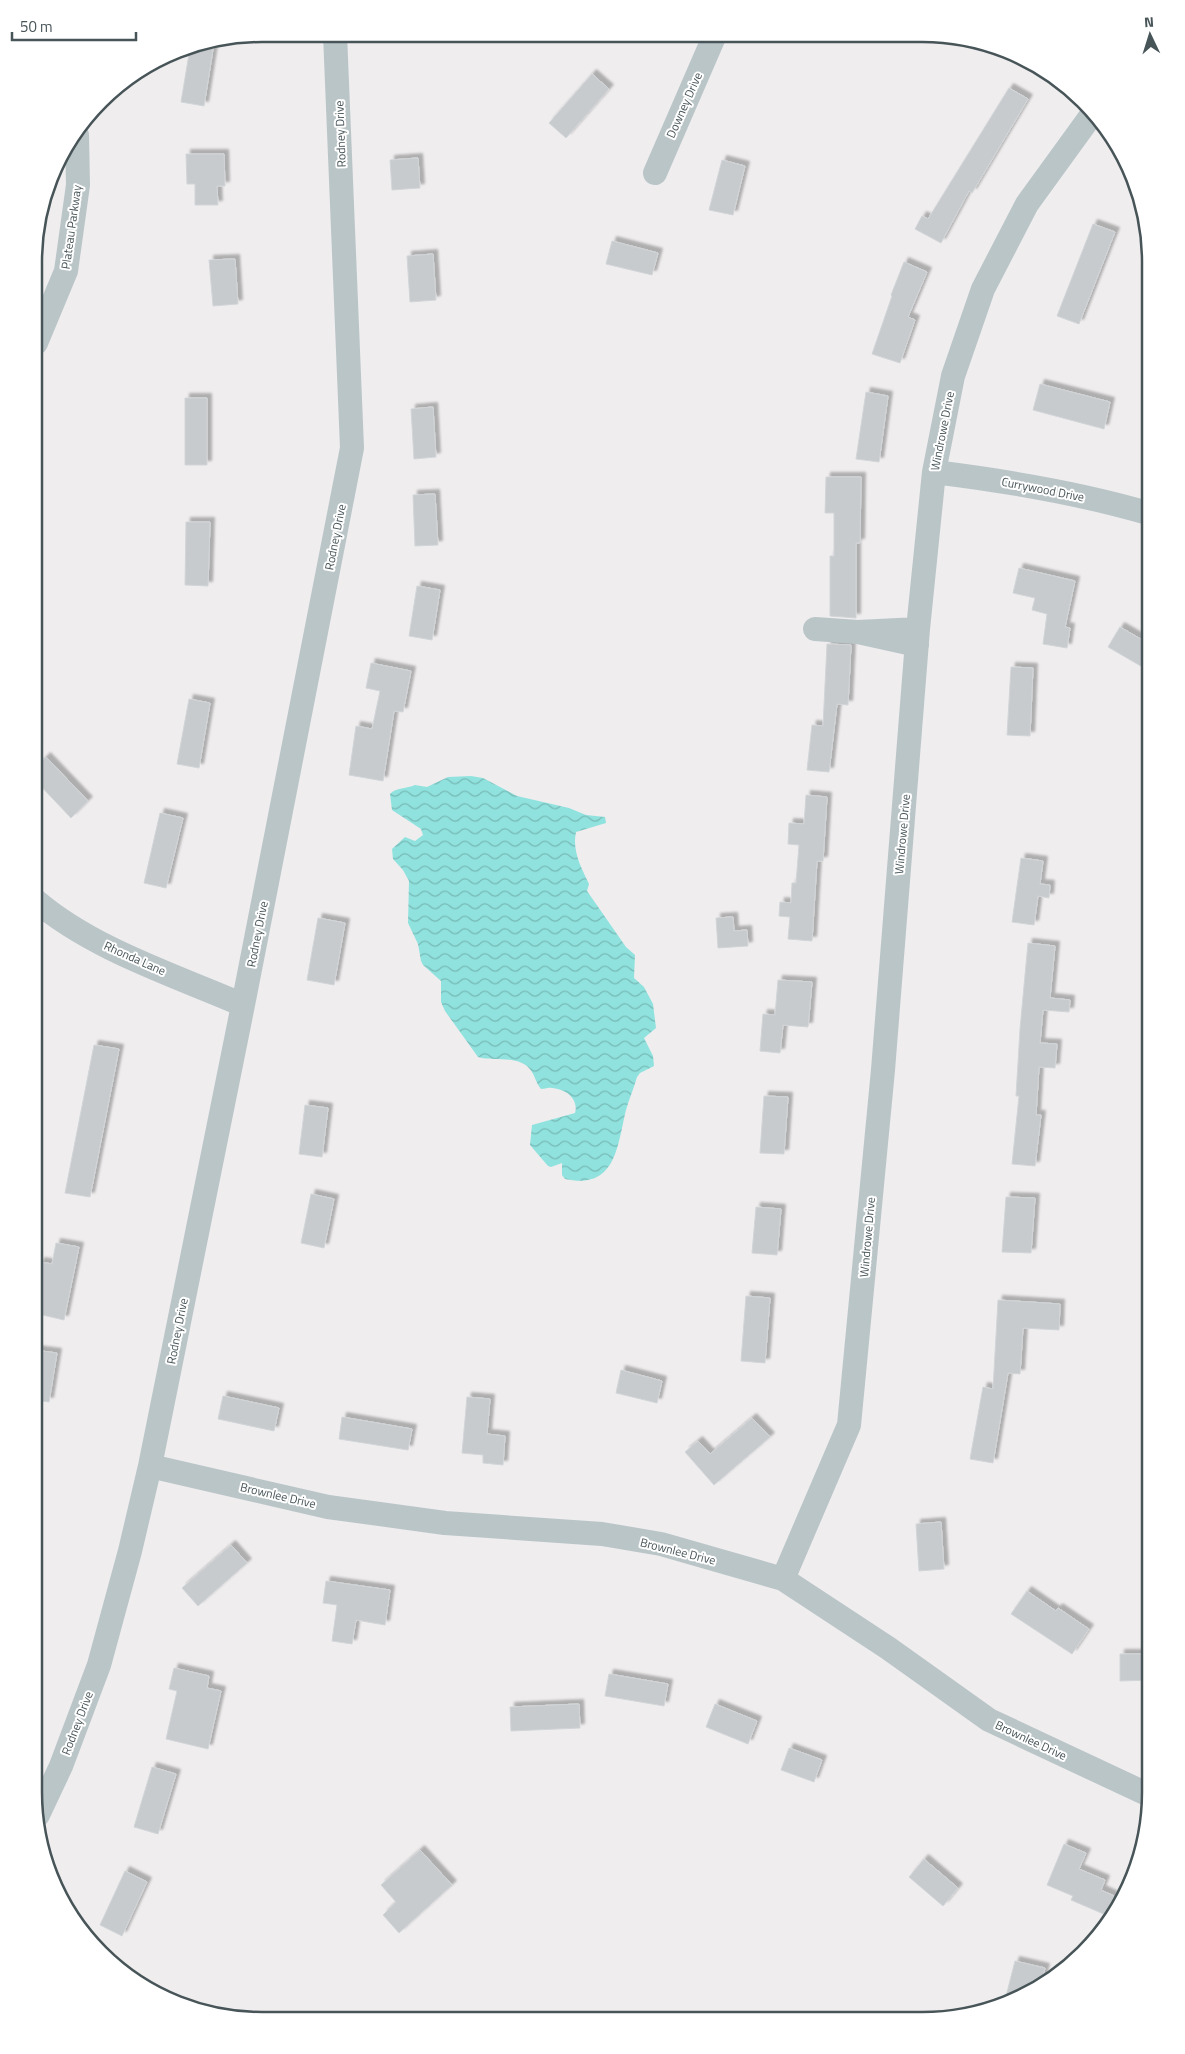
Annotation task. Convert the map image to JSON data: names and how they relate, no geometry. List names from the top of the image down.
{
  "streets": {
    "street": [
      "Downey Drive",
      "Rodney Drive",
      "Plateau Parkway",
      "Windrowe Drive",
      "Currywood Drive",
      "Rhonda Lane",
      "Brownlee Drive"
    ]
  },
  "crossings": [
    ["Rodney Drive", "Rhonda Lane"],
    ["Rodney Drive", "Brownlee Drive"],
    ["Windrowe Drive", "Currywood Drive"],
    ["Windrowe Drive", "Brownlee Drive"]
  ],
  "scale_bar": "50 m",
  "north": "top"
}
